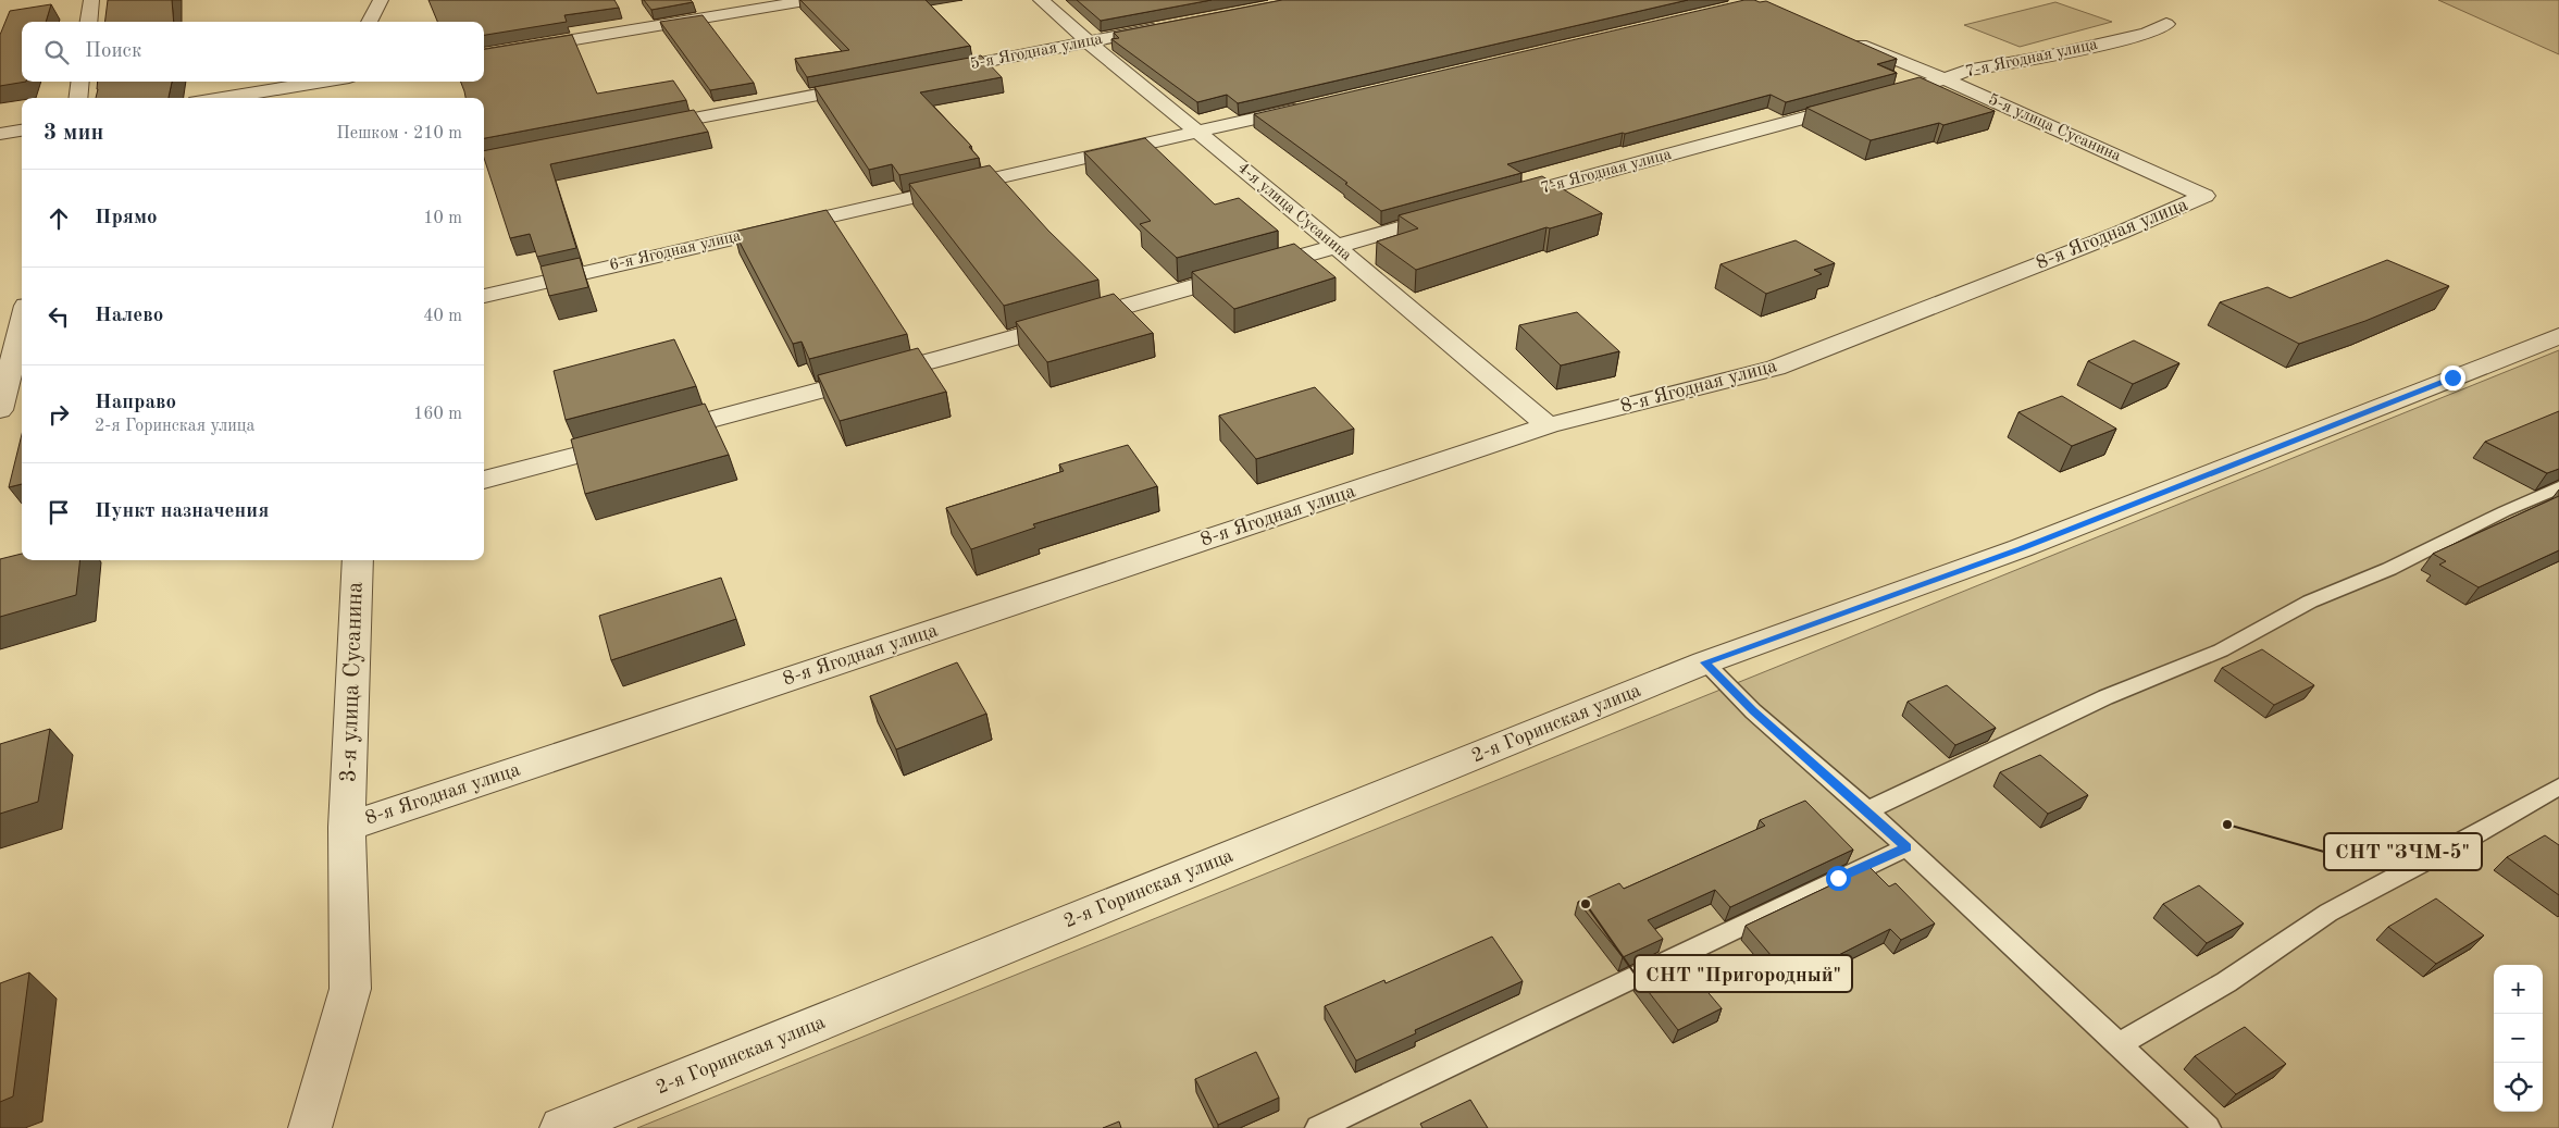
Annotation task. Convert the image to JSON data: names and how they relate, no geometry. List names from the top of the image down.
{
  "streets": {
    "street": [
      "5-я Ягодная улица",
      "7-я Ягодная улица",
      "5-я улица Сусанина",
      "4-я улица Сусанина",
      "8-я Ягодная улица",
      "6-я Ягодная улица",
      "3-я улица Сусанина",
      "2-я Горинская улица"
    ]
  },
  "crossings": [
    ["5-я Ягодная улица", "4-я улица Сусанина"],
    ["7-я Ягодная улица", "5-я улица Сусанина"],
    ["5-я улица Сусанина", "8-я Ягодная улица"],
    ["4-я улица Сусанина", "8-я Ягодная улица"],
    ["4-я улица Сусанина", "6-я Ягодная улица"],
    ["8-я Ягодная улица", "3-я улица Сусанина"]
  ],
  "places": ["СНТ \"ЗЧМ-5\"", "СНТ \"Пригородный\""],
  "page": {
    "search": "Поиск",
    "heading": ["3 мин", "Пешком · 210 m"],
    "list": [
      ["Прямо", "10 m"],
      ["Налево", "40 m"],
      ["Направо", "2-я Горинская улица", "160 m"],
      "Пункт назначения"
    ],
    "map_buttons": ["+", "−"]
  }
}
